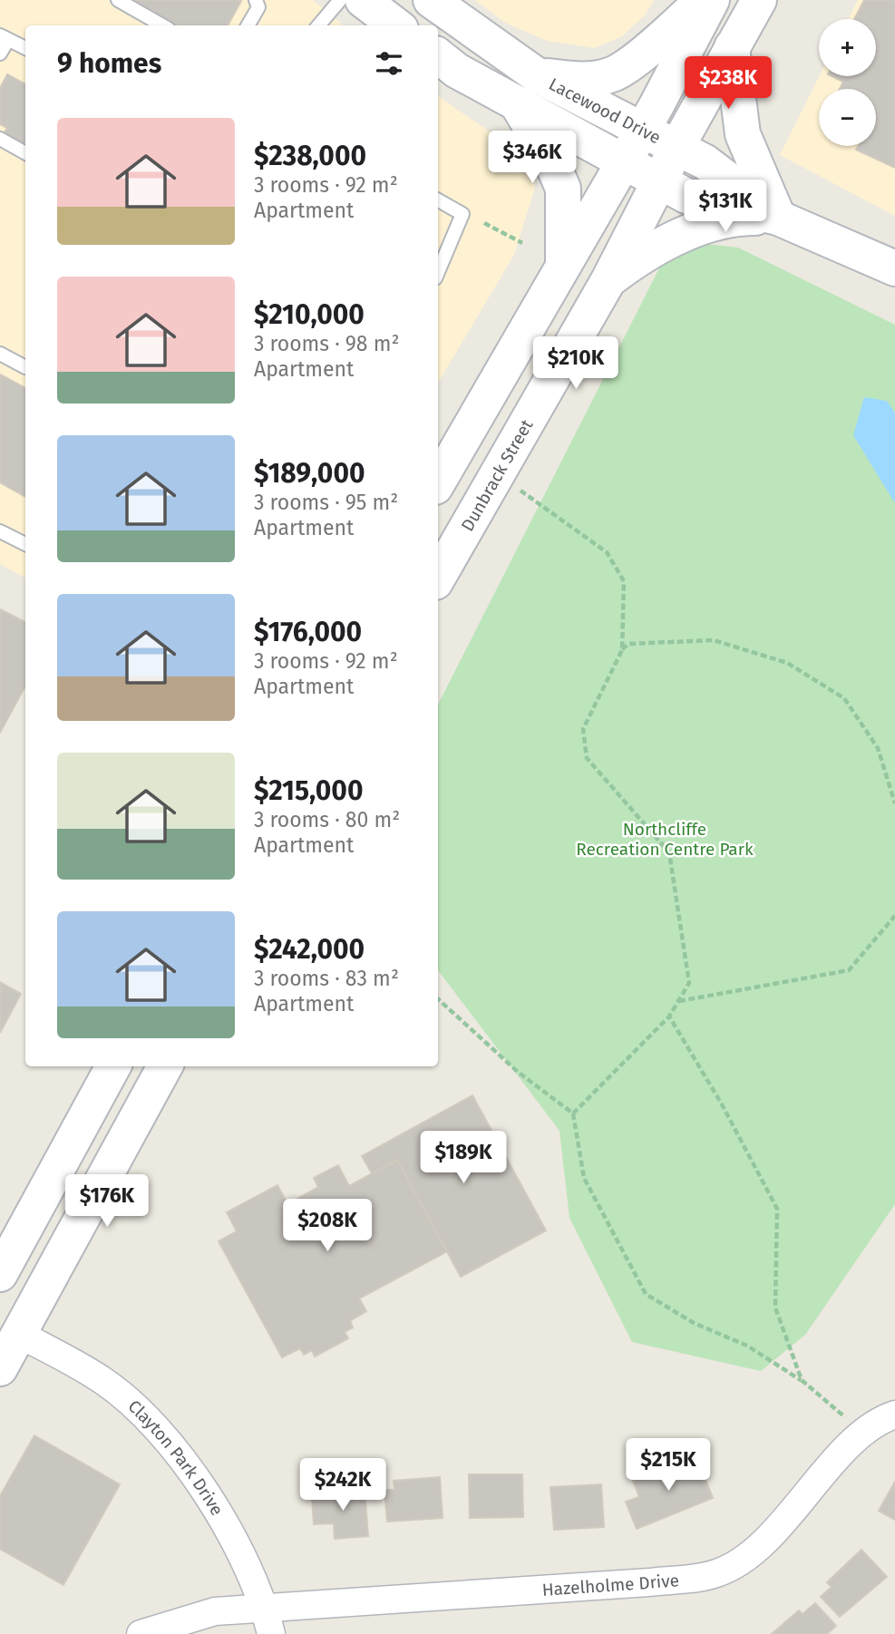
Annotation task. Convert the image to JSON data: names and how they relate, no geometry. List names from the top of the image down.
{
  "streets": {
    "main road": ["Lacewood Drive", "Dunbrack Street"],
    "street": ["Clayton Park Drive", "Hazelholme Drive"]
  },
  "crossings": [
    ["Lacewood Drive", "Dunbrack Street"],
    ["Clayton Park Drive", "Hazelholme Drive"]
  ],
  "parks": ["Northcliffe Recreation Centre Park"],
  "page": {
    "map_buttons": ["+", "−"],
    "heading": "9 homes",
    "price": [
      "$238K",
      "$346K",
      "$131K",
      "$210K",
      "$189K",
      "$176K",
      "$208K",
      "$215K",
      "$242K"
    ],
    "list": [
      {
        "name": "$238,000",
        "note": "3 rooms · 92 m² · Apartment"
      },
      {
        "name": "$210,000",
        "note": "3 rooms · 98 m² · Apartment"
      },
      {
        "name": "$189,000",
        "note": "3 rooms · 95 m² · Apartment"
      },
      {
        "name": "$176,000",
        "note": "3 rooms · 92 m² · Apartment"
      },
      {
        "name": "$215,000",
        "note": "3 rooms · 80 m² · Apartment"
      },
      {
        "name": "$242,000",
        "note": "3 rooms · 83 m² · Apartment"
      }
    ]
  }
}
